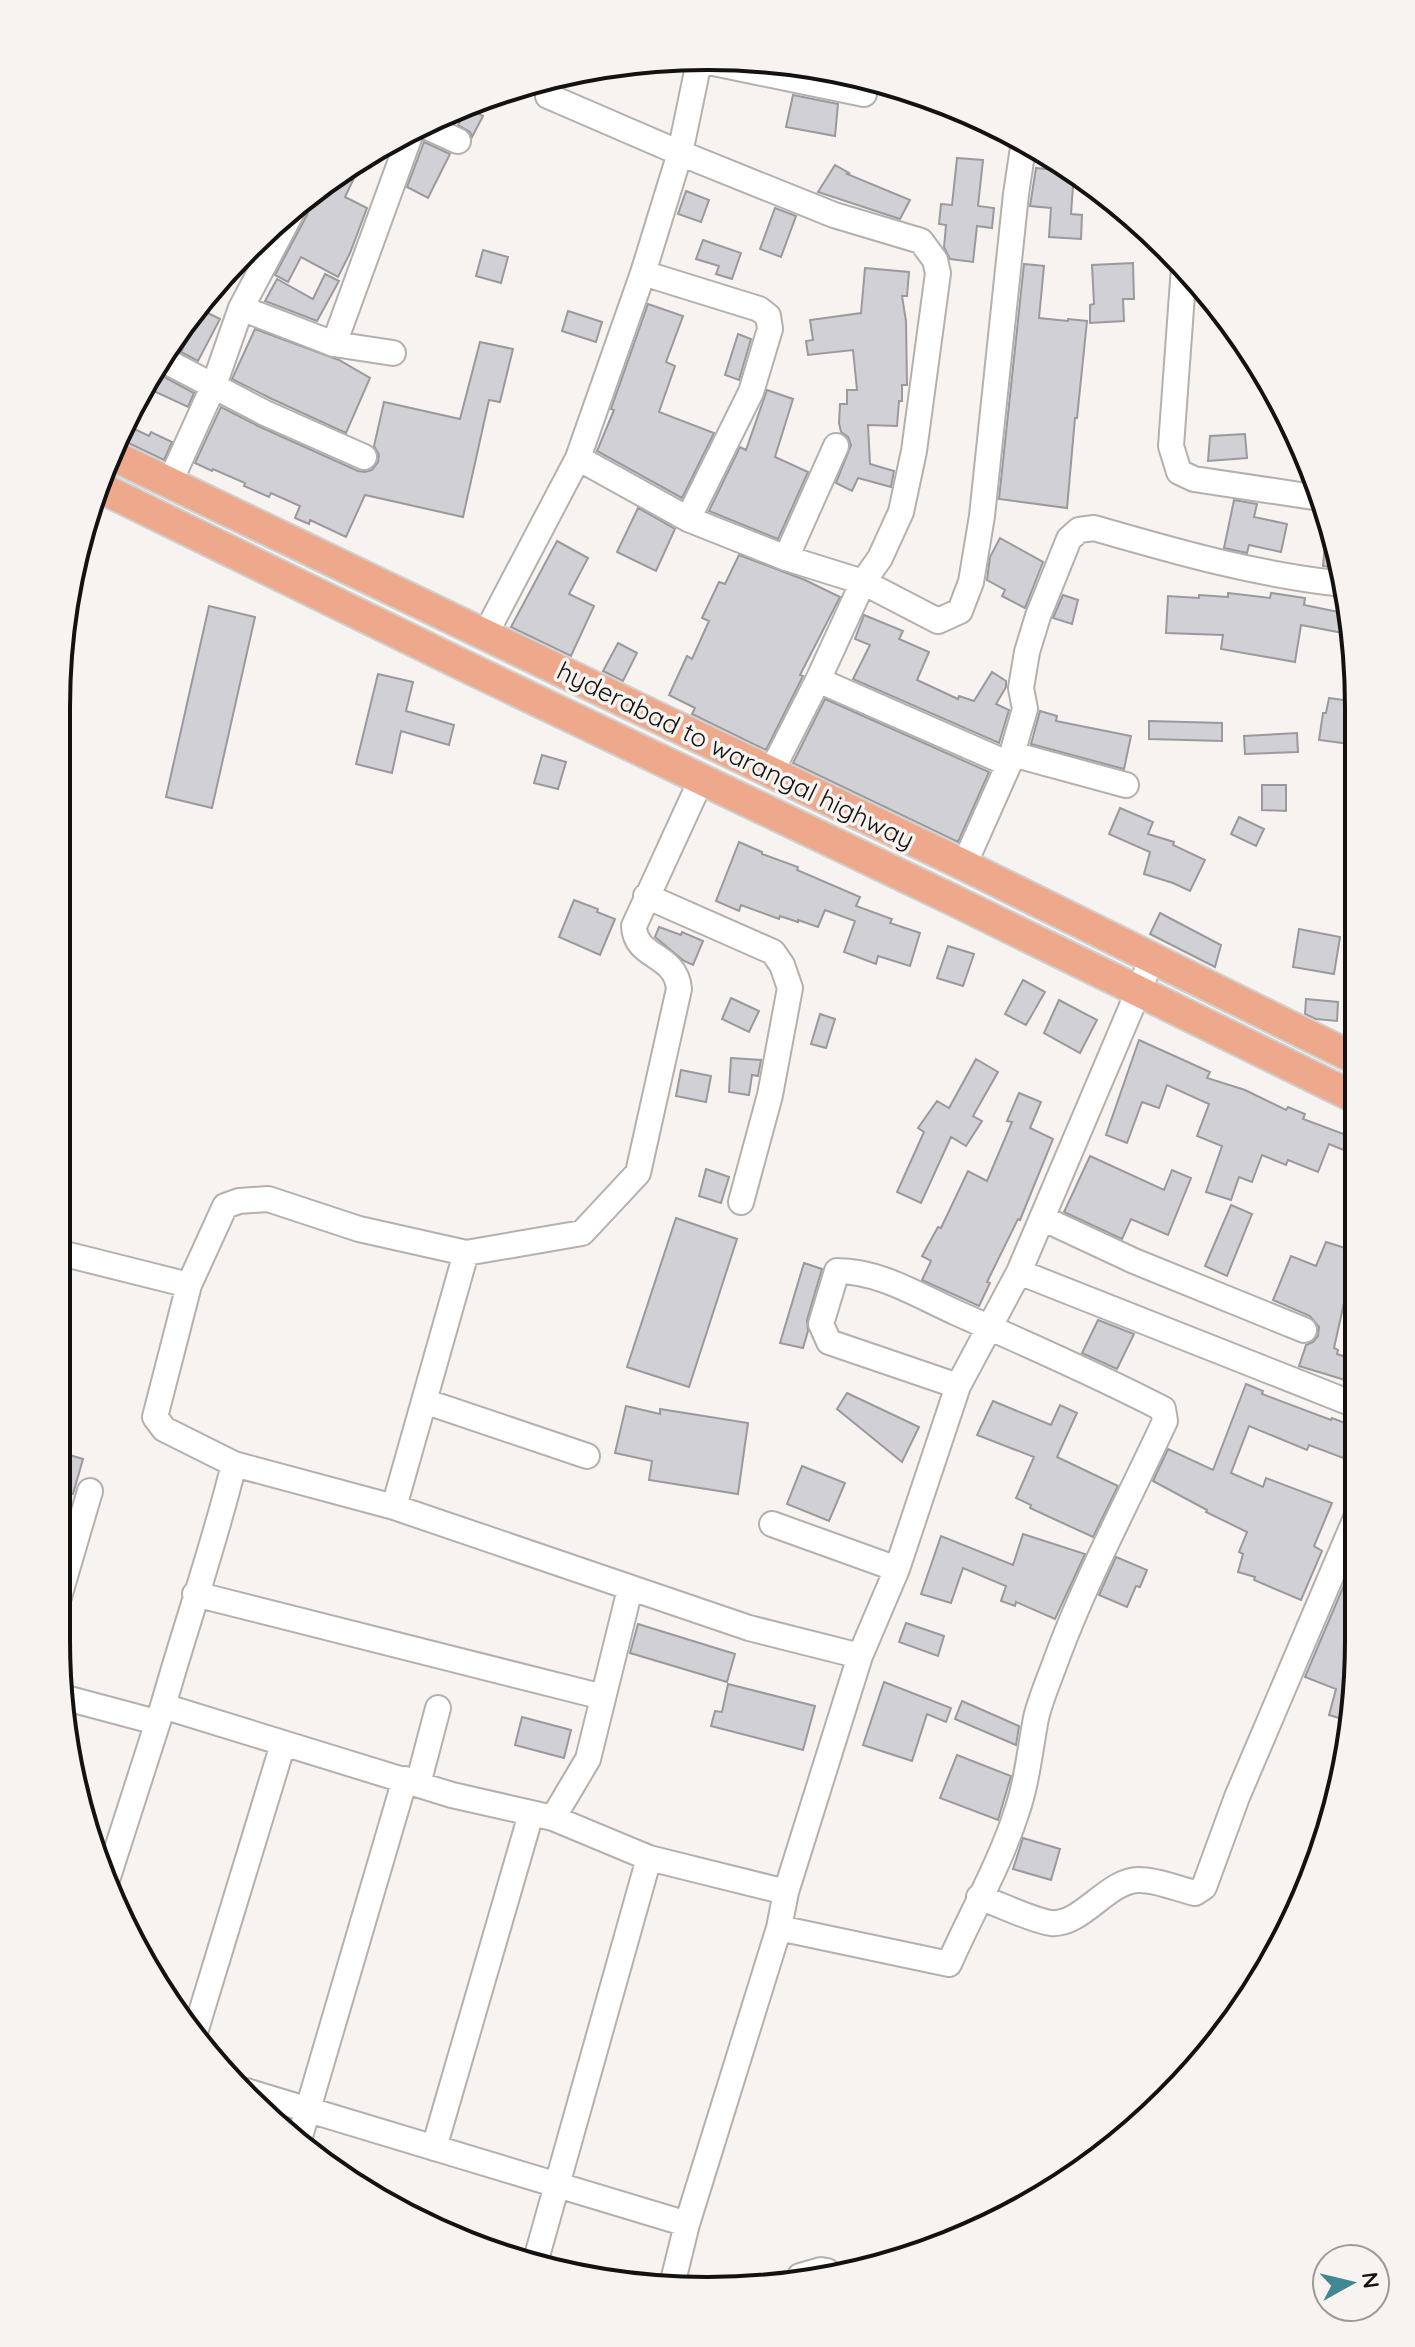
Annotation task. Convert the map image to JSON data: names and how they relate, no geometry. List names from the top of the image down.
{
  "streets": {
    "main road": ["hyderabad to warangal highway"]
  },
  "north": "right"
}
